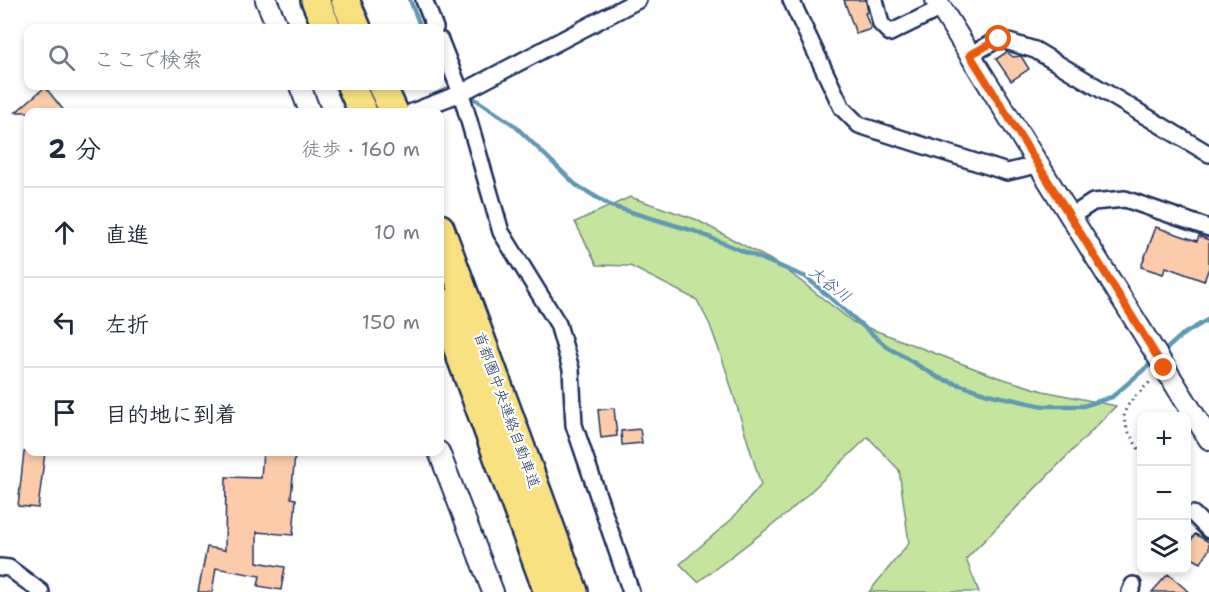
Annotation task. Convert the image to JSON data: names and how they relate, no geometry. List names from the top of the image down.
{
  "streets": {
    "highway": ["首都圏中央連絡自動車道"]
  },
  "water": ["大谷川"],
  "page": {
    "search": "ここで検索",
    "heading": ["2 分", "徒歩 · 160 m"],
    "list": [
      ["直進", "10 m"],
      ["左折", "150 m"],
      "目的地に到着"
    ],
    "map_buttons": ["+", "−"]
  }
}
